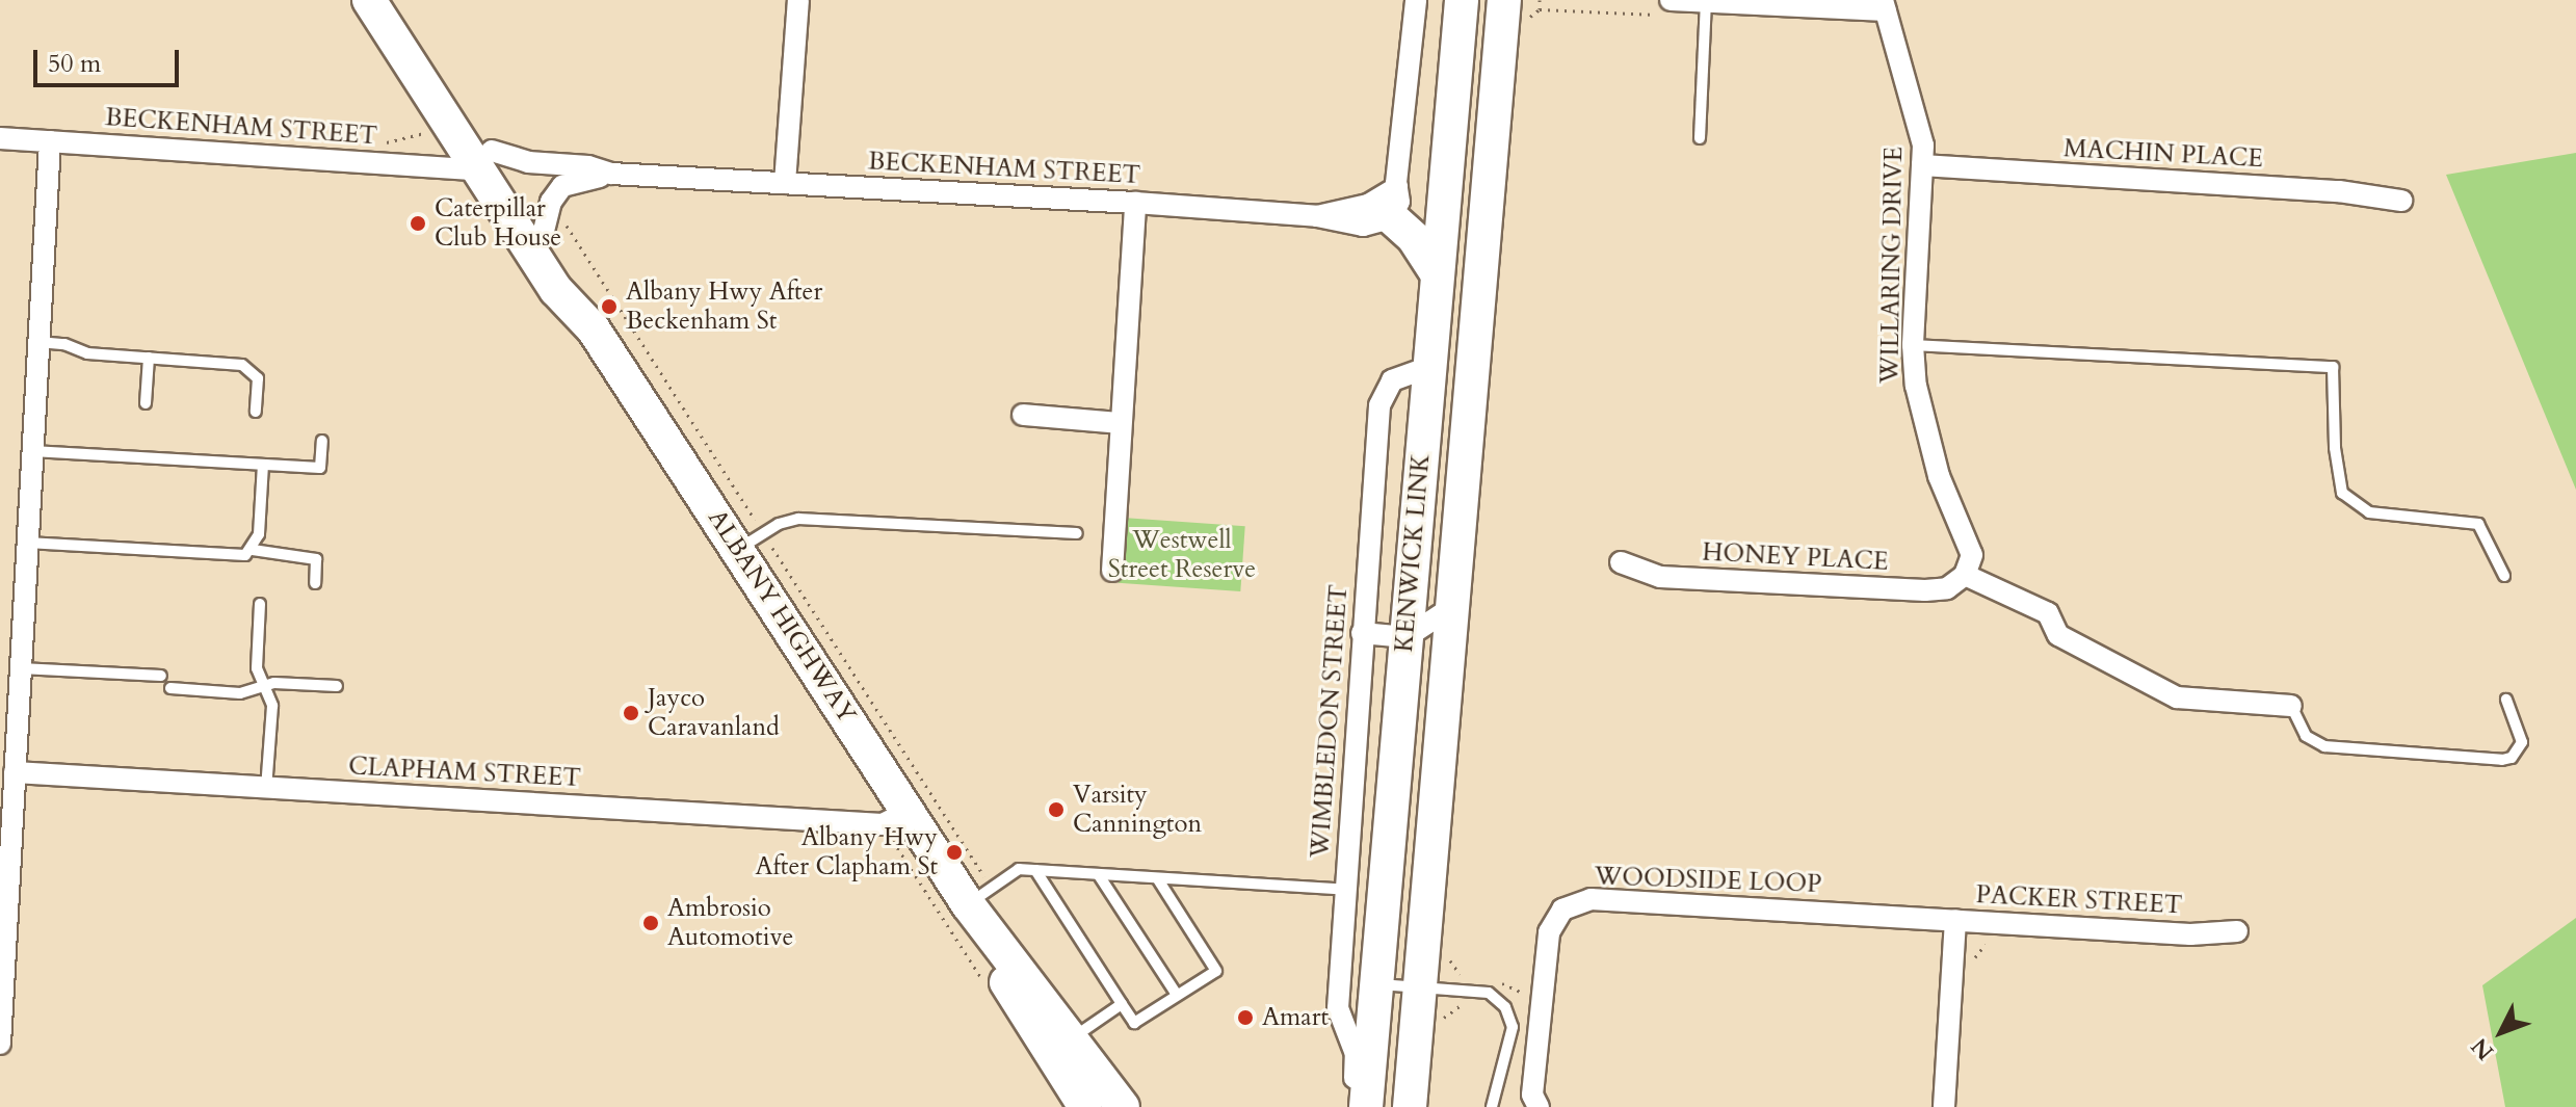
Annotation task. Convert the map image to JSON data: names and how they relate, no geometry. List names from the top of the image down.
{
  "streets": {
    "highway": ["KENWICK LINK", "ALBANY HIGHWAY"],
    "street": [
      "BECKENHAM STREET",
      "MACHIN PLACE",
      "WILLARING DRIVE",
      "HONEY PLACE",
      "WIMBLEDON STREET",
      "CLAPHAM STREET",
      "WOODSIDE LOOP",
      "PACKER STREET"
    ]
  },
  "crossings": [
    ["BECKENHAM STREET", "ALBANY HIGHWAY"],
    ["MACHIN PLACE", "WILLARING DRIVE"],
    ["WILLARING DRIVE", "HONEY PLACE"],
    ["KENWICK LINK", "WIMBLEDON STREET"],
    ["ALBANY HIGHWAY", "CLAPHAM STREET"],
    ["WOODSIDE LOOP", "PACKER STREET"]
  ],
  "parks": ["Westwell Street Reserve"],
  "places": [
    "Caterpillar Club House",
    "Albany Hwy After Beckenham St",
    "Jayco Caravanland",
    "Varsity Cannington",
    "Albany Hwy After Clapham St",
    "Ambrosio Automotive",
    "Amart"
  ],
  "scale_bar": "50 m",
  "north": "bottom left"
}
